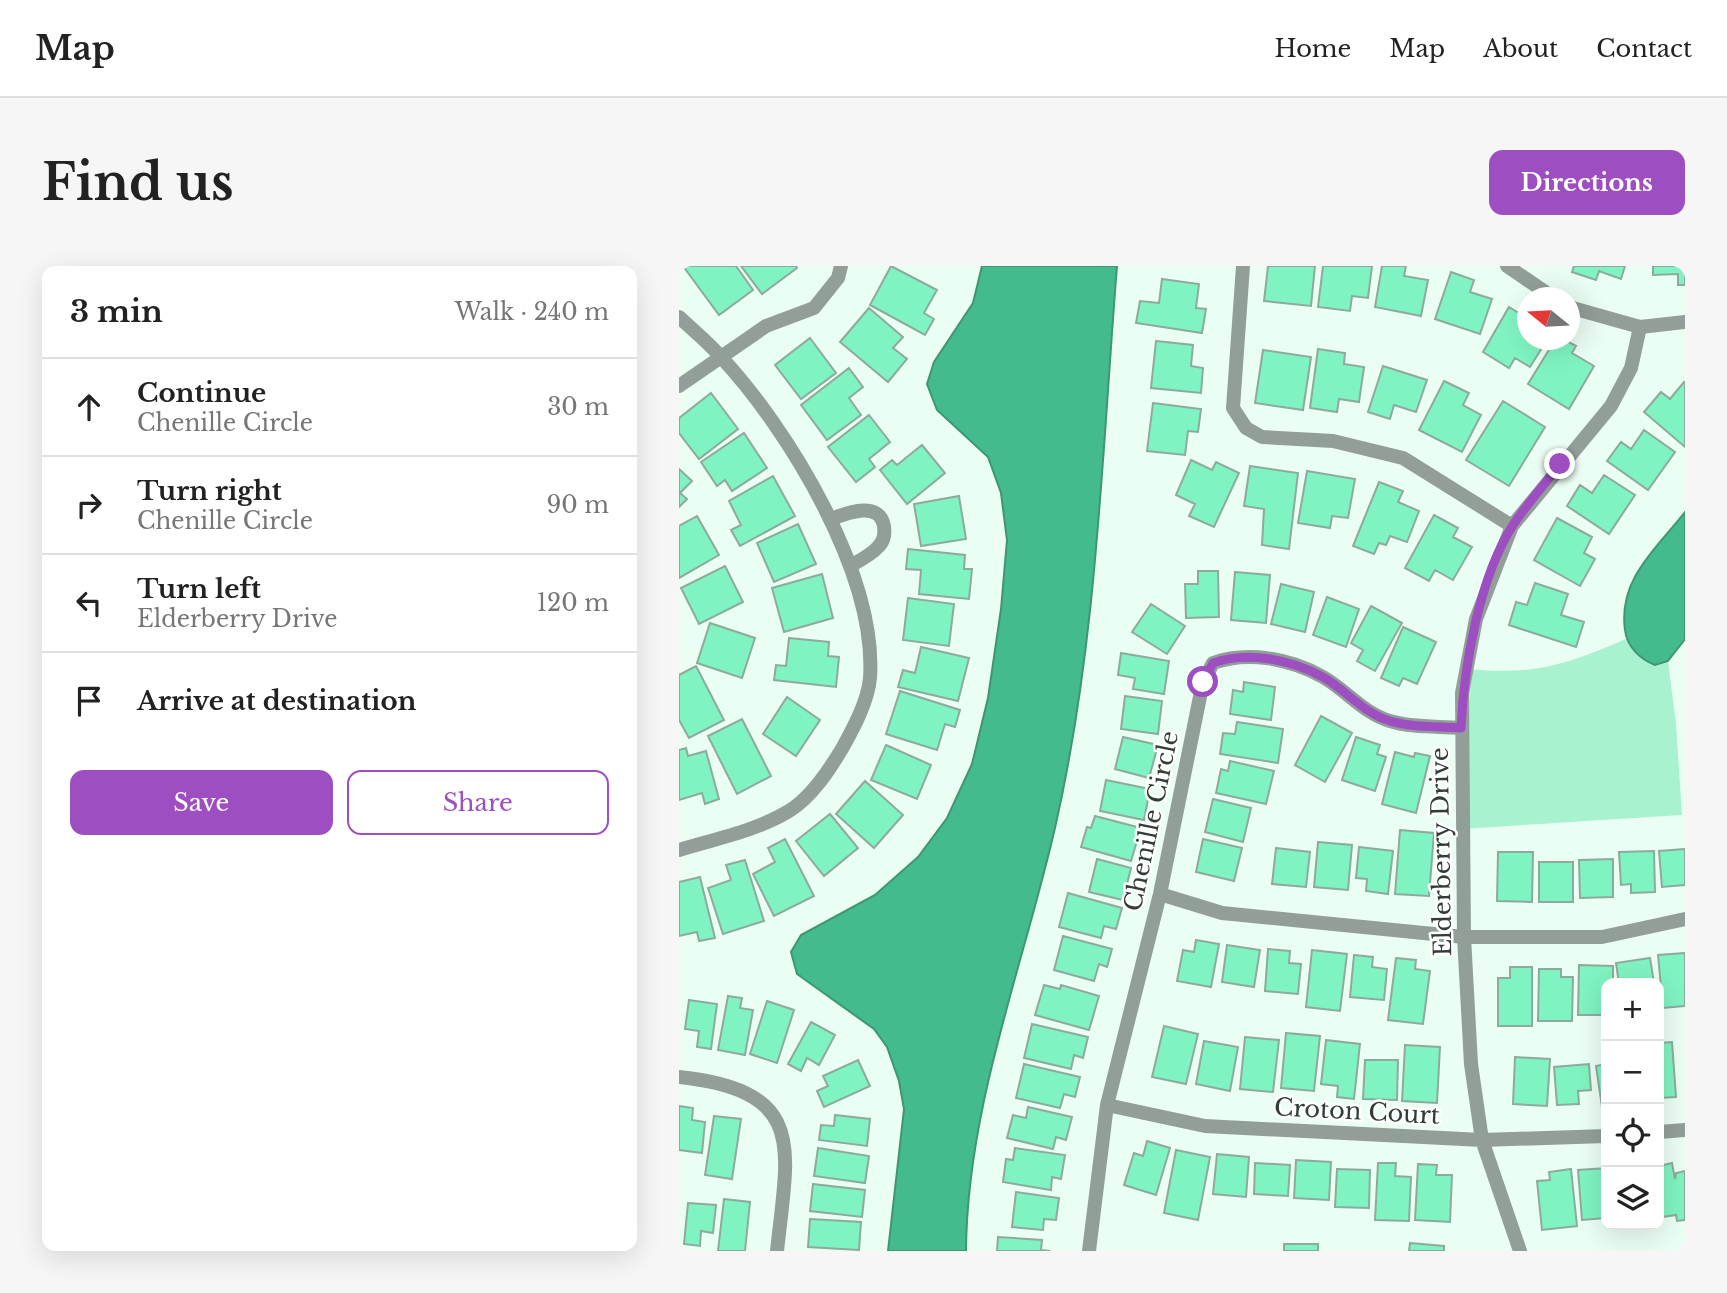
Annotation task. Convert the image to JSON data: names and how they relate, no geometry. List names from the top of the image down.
{
  "streets": {
    "street": ["Chenille Circle", "Elderberry Drive", "Croton Court"]
  },
  "crossings": [
    ["Chenille Circle", "Elderberry Drive"],
    ["Chenille Circle", "Croton Court"],
    ["Elderberry Drive", "Croton Court"]
  ],
  "north": "left",
  "page": {
    "header": "Map",
    "nav": [
      "Home",
      "Map",
      "About",
      "Contact"
    ],
    "buttons": [
      "Directions",
      ["Save", "Share"]
    ],
    "title": "Find us",
    "heading": ["3 min", "Walk · 240 m"],
    "list": [
      ["Continue", "Chenille Circle", "30 m"],
      ["Turn right", "Chenille Circle", "90 m"],
      ["Turn left", "Elderberry Drive", "120 m"],
      "Arrive at destination"
    ],
    "map_buttons": ["+", "−"]
  }
}
